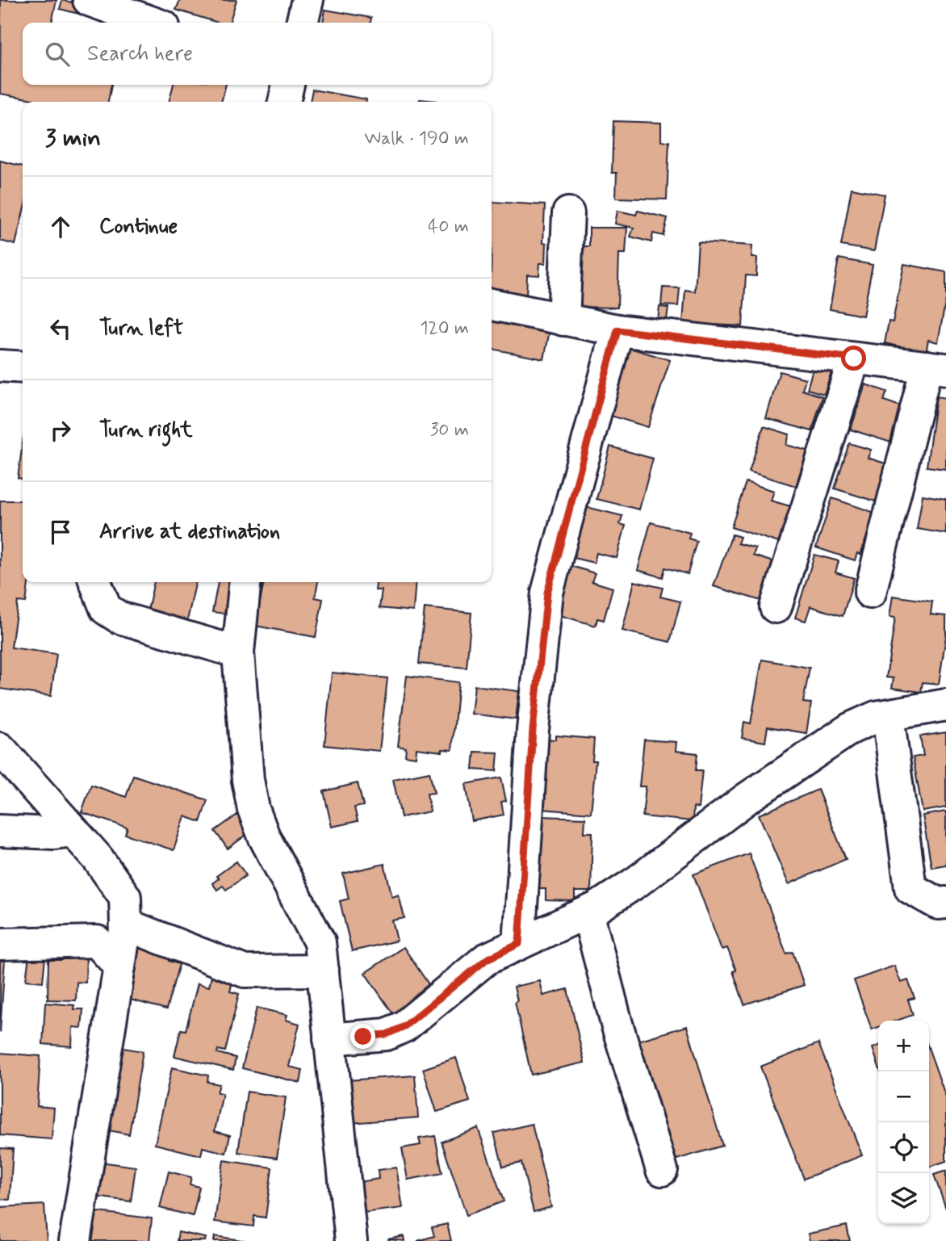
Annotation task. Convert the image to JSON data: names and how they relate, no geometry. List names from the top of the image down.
{
  "page": {
    "search": "Search here",
    "heading": ["3 min", "Walk · 190 m"],
    "list": [
      ["Continue", "40 m"],
      ["Turn left", "120 m"],
      ["Turn right", "30 m"],
      "Arrive at destination"
    ],
    "map_buttons": ["+", "−"]
  }
}
